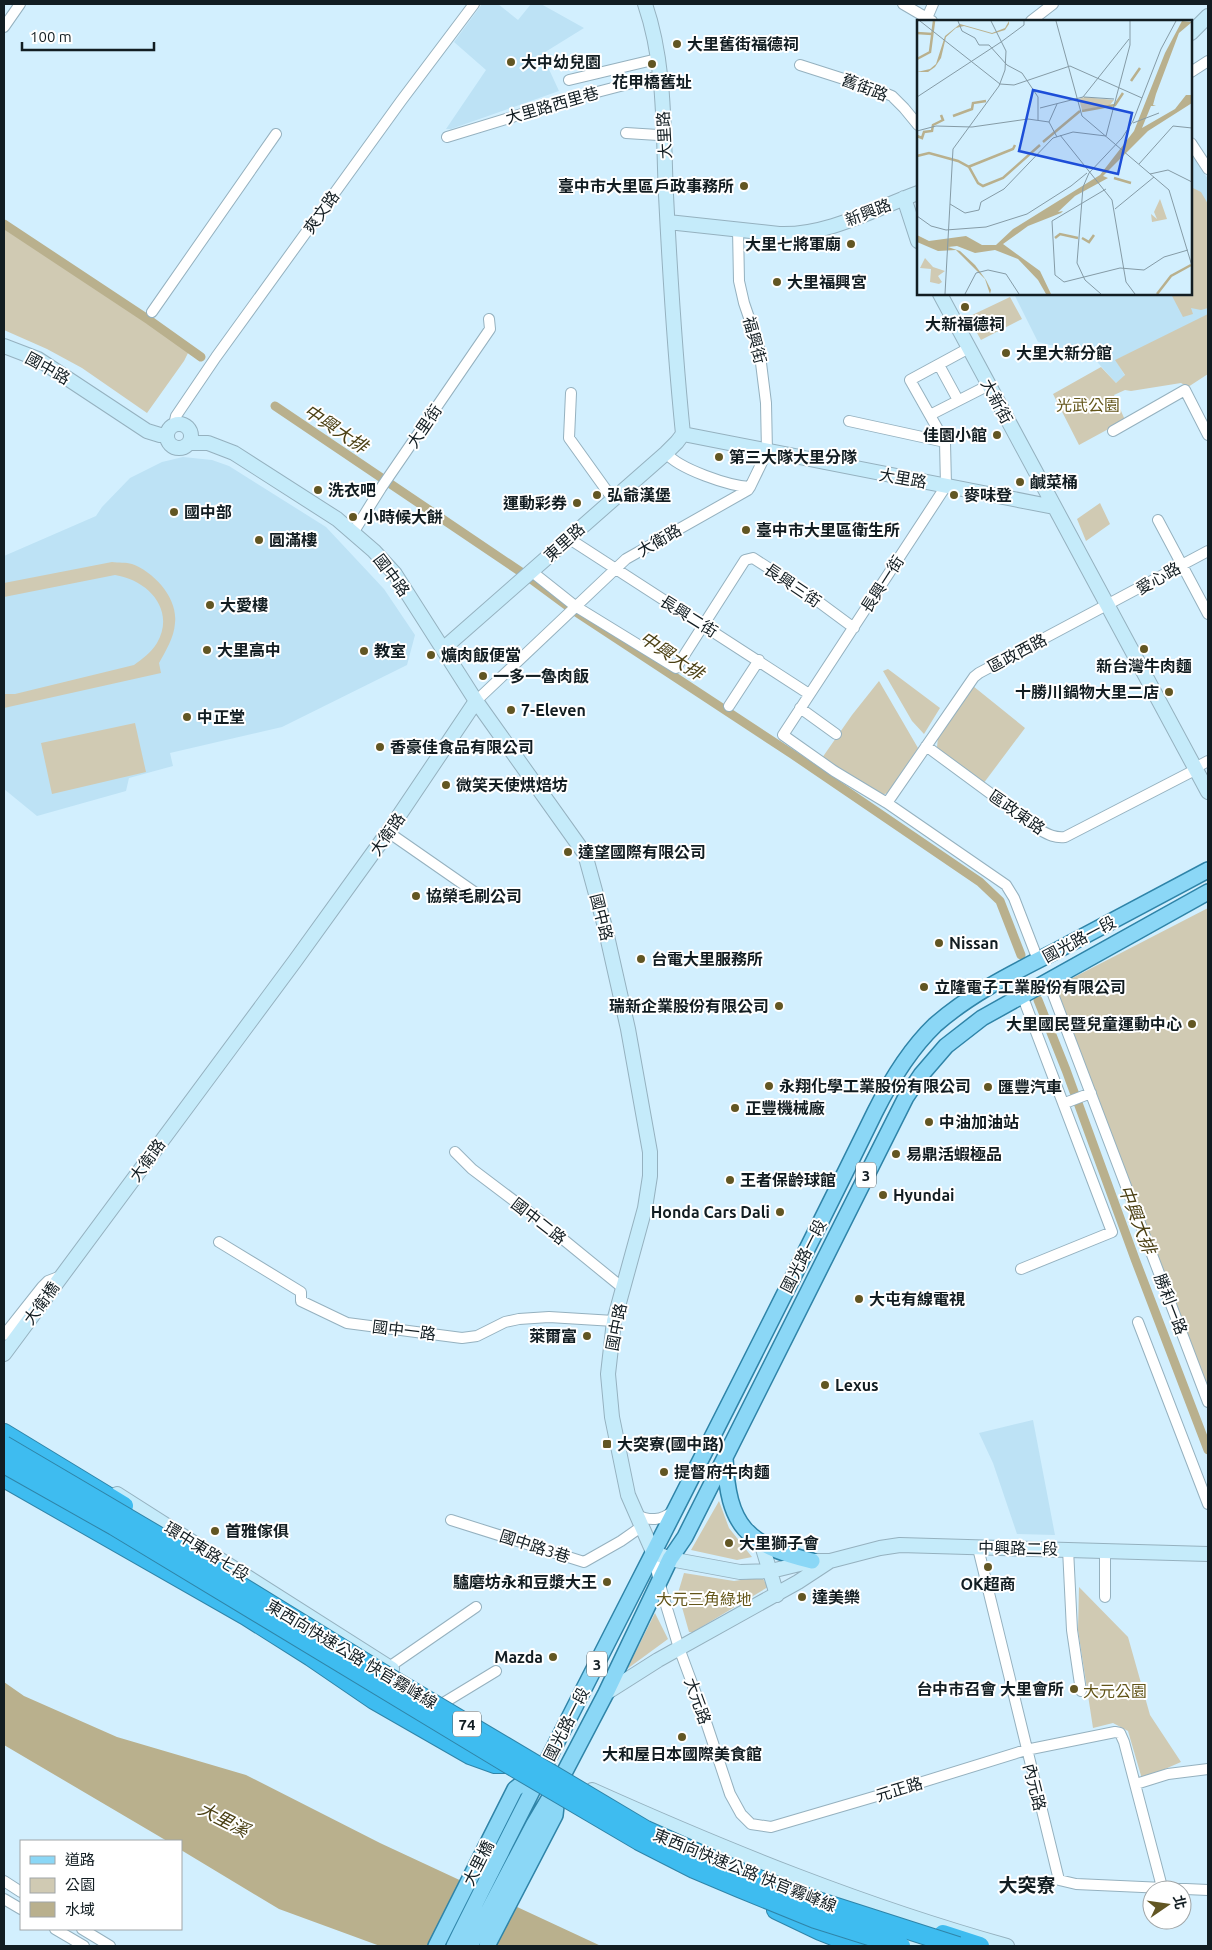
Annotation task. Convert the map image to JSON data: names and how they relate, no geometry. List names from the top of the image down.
{
  "streets": {
    "highway": ["東西向快速公路 快官霧峰線", "74"],
    "main road": ["國光路一段", "3", "大里橋"],
    "street": [
      "舊街路",
      "大里路西里巷",
      "大里路",
      "爽文路",
      "新興路",
      "福興街",
      "國中路",
      "大新街",
      "大里街",
      "大衛路",
      "東里路",
      "愛心路",
      "長興一街",
      "長興三街",
      "長興二街",
      "區政西路",
      "區政東路",
      "國中二路",
      "大衛橋",
      "勝利一路",
      "國中一路",
      "國中路3巷",
      "中興路二段",
      "環中東路七段",
      "大元路",
      "內元路",
      "元正路"
    ]
  },
  "crossings": [
    ["大里路西里巷", "大里路"],
    ["大里路", "新興路"],
    ["大里路", "福興街"],
    ["大里路", "大新街"],
    ["大里路", "東里路"],
    ["大里路", "長興一街"],
    ["爽文路", "國中路"],
    ["新興路", "福興街"],
    ["國中路", "大里街"],
    ["國中路", "大衛路"],
    ["國中路", "東里路"],
    ["國中路", "國光路一段"],
    ["國中路", "國中二路"],
    ["國中路", "國中一路"],
    ["國中路", "國中路3巷"],
    ["國中路", "中興路二段"],
    ["國中路", "大元路"],
    ["大衛路", "長興三街"],
    ["大衛路", "長興二街"],
    ["大衛路", "大衛橋"],
    ["東里路", "長興二街"],
    ["愛心路", "區政西路"],
    ["長興一街", "長興三街"],
    ["長興一街", "長興二街"],
    ["長興一街", "區政西路"],
    ["長興三街", "長興二街"],
    ["區政西路", "區政東路"],
    ["國光路一段", "3"],
    ["國光路一段", "勝利一路"],
    ["國光路一段", "中興路二段"],
    ["國光路一段", "環中東路七段"],
    ["國光路一段", "大元路"],
    ["國光路一段", "大里橋"],
    ["3", "大里橋"],
    ["中興路二段", "大元路"],
    ["中興路二段", "內元路"],
    ["東西向快速公路 快官霧峰線", "74"],
    ["大元路", "元正路"],
    ["內元路", "元正路"]
  ],
  "districts": ["大突寮"],
  "water": ["中興大排", "大里溪"],
  "parks": ["光武公園", "大元三角綠地", "大元公園"],
  "places": {
    "other": [
      "大里舊街福德祠",
      "大中幼兒園",
      "花甲橋舊址",
      "臺中市大里區戶政事務所",
      "大里七將軍廟",
      "大里福興宮",
      "大新福德祠",
      "大里大新分館",
      "佳園小館",
      "第三大隊大里分隊",
      "鹹菜桶",
      "洗衣吧",
      "弘爺漢堡",
      "麥味登",
      "運動彩券",
      "國中部",
      "小時候大餅",
      "臺中市大里區衛生所",
      "圓滿樓",
      "大愛樓",
      "新台灣牛肉麵",
      "大里高中",
      "教室",
      "爌肉飯便當",
      "一多一魯肉飯",
      "十勝川鍋物大里二店",
      "7-Eleven",
      "中正堂",
      "香豪佳食品有限公司",
      "微笑天使烘焙坊",
      "達望國際有限公司",
      "協榮毛刷公司",
      "Nissan",
      "台電大里服務所",
      "立隆電子工業股份有限公司",
      "瑞新企業股份有限公司",
      "大里國民暨兒童運動中心",
      "永翔化學工業股份有限公司",
      "匯豐汽車",
      "正豐機械廠",
      "中油加油站",
      "易鼎活蝦極品",
      "王者保齡球館",
      "Hyundai",
      "Honda Cars Dali",
      "大屯有線電視",
      "萊爾富",
      "Lexus",
      "提督府牛肉麵",
      "首雅傢俱",
      "大里獅子會",
      "OK超商",
      "驢磨坊永和豆漿大王",
      "達美樂",
      "Mazda",
      "台中市召會 大里會所",
      "大和屋日本國際美食館"
    ],
    "transit": ["大突寮(國中路)"]
  },
  "legend": ["道路", "公園", "水域"],
  "scale_bar": "100 m",
  "north": "right"
}
